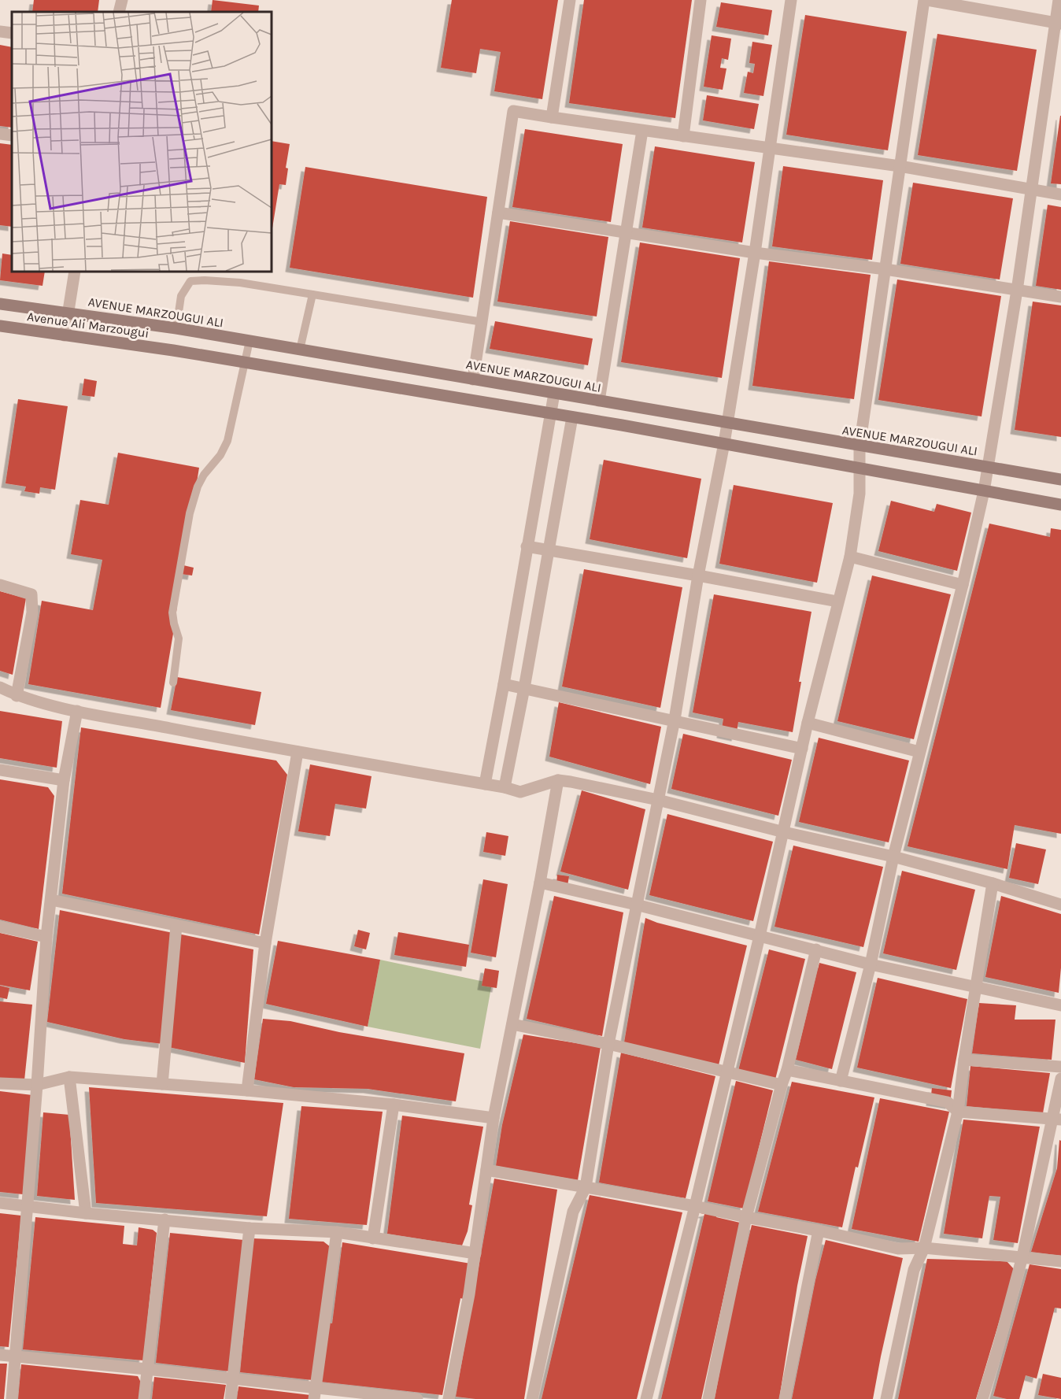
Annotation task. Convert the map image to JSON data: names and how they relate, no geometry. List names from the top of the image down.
{
  "streets": {
    "main road": ["AVENUE MARZOUGUI ALI", "Avenue Ali Marzougui"]
  }
}
